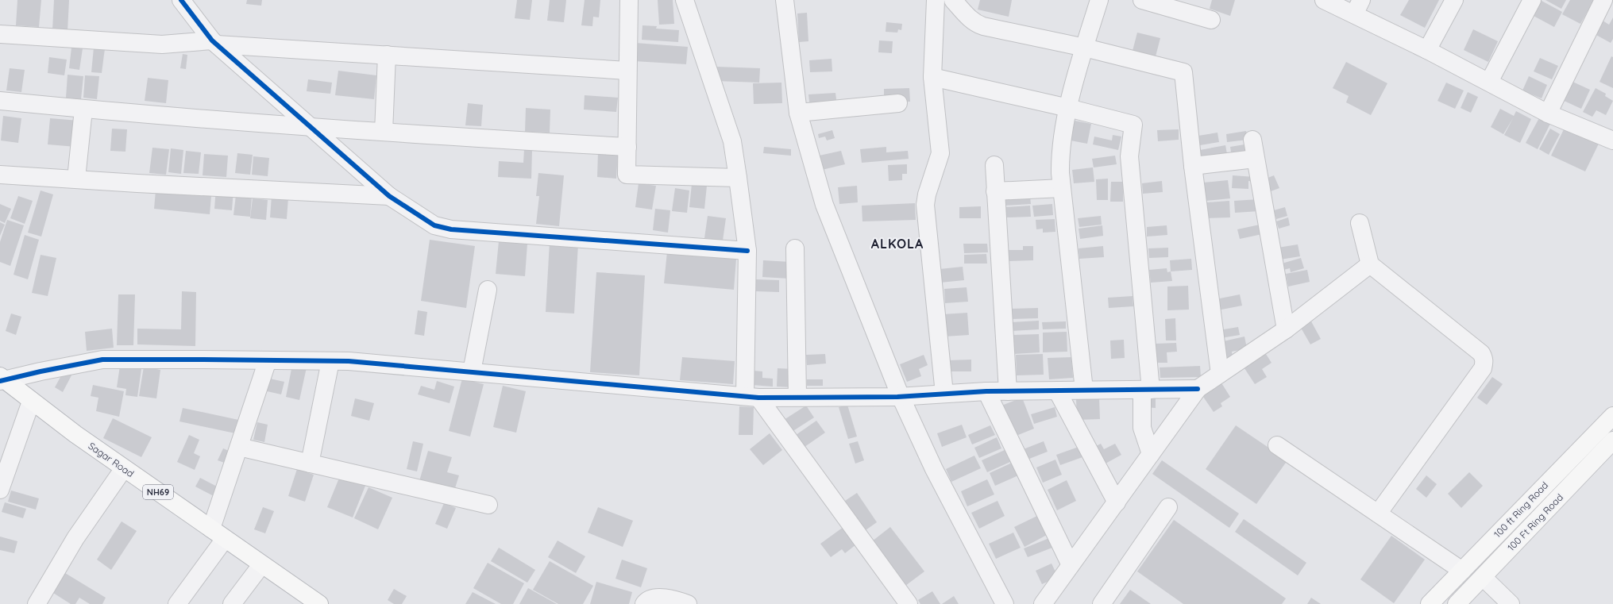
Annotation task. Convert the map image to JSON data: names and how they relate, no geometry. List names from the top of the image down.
{
  "streets": {
    "main road": [
      "Sagar Road",
      "NH69",
      "100 ft Ring Road",
      "100 Ft Ring Road"
    ]
  },
  "districts": ["ALKOLA"]
}
